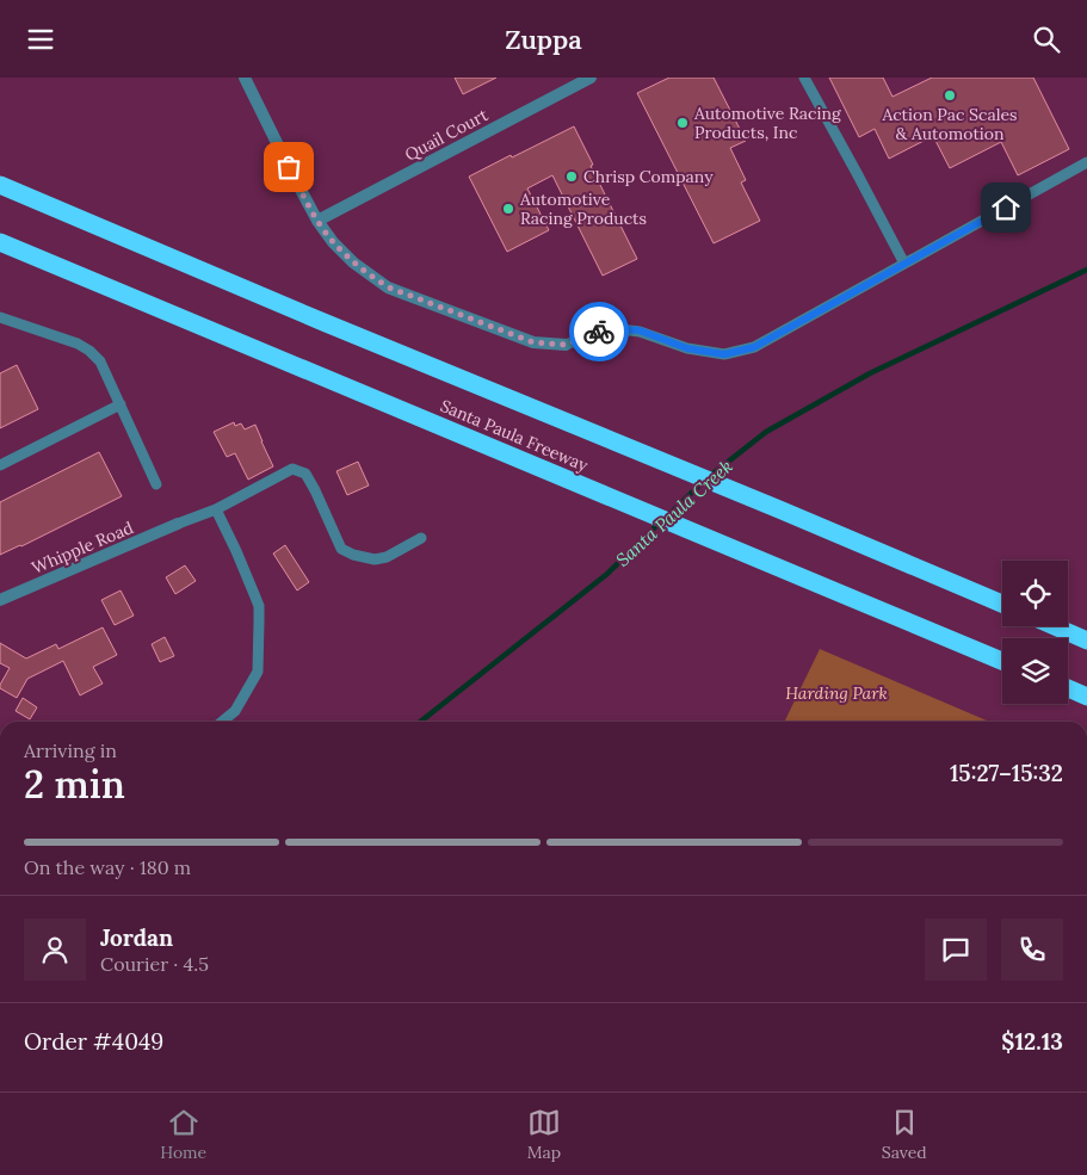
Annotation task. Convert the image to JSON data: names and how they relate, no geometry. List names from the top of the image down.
{
  "streets": {
    "highway": ["Santa Paula Freeway"],
    "street": ["Quail Court", "Whipple Road"]
  },
  "water": ["Santa Paula Creek"],
  "parks": ["Harding Park"],
  "places": [
    "Action Pac Scales & Automotion",
    "Automotive Racing Products, Inc",
    "Chrisp Company",
    "Automotive Racing Products"
  ],
  "page": {
    "header": "Zuppa",
    "heading": ["2 min", "Arriving in", "15:27–15:32"],
    "panel": [
      "Jordan",
      "Courier · 4.5",
      "Order #4049",
      "$12.13"
    ],
    "bar": "On the way · 180 m",
    "tabs": ["Home", "Map", "Saved"]
  }
}
